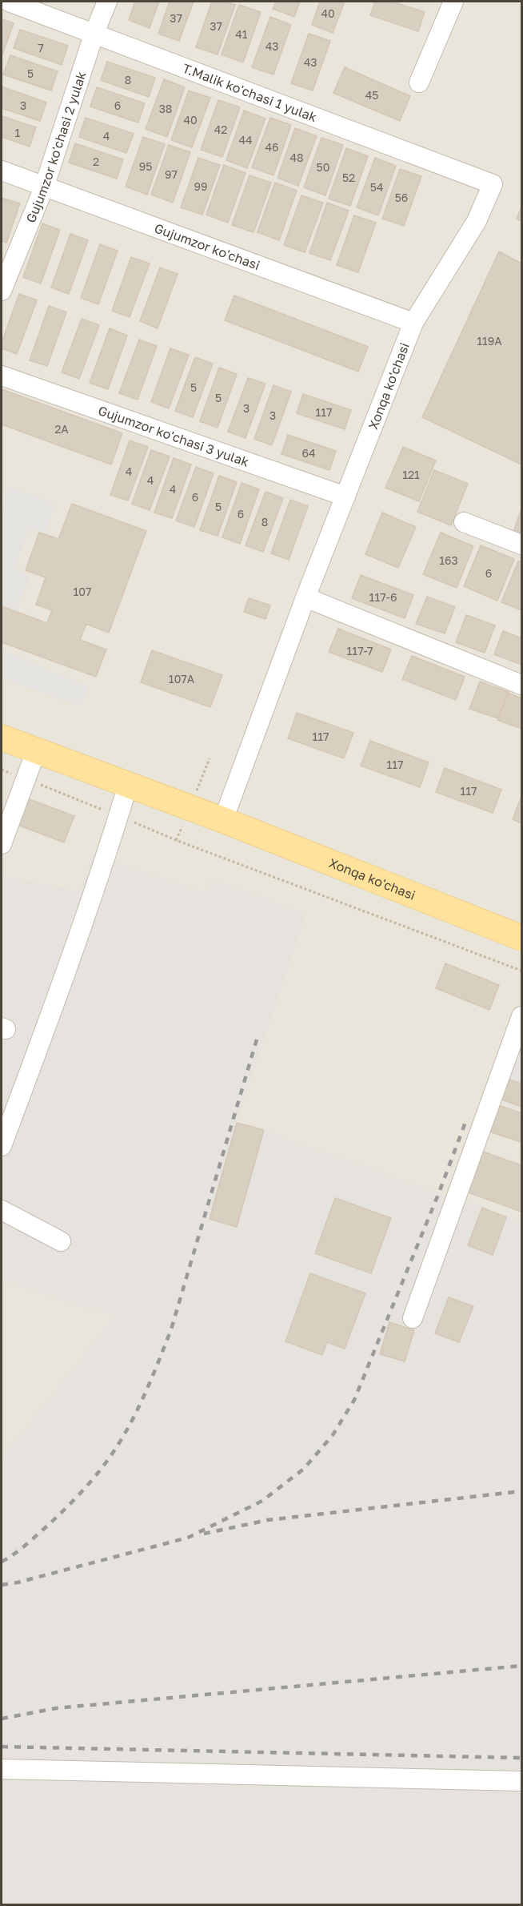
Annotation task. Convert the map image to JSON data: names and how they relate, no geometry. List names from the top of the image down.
{
  "streets": {
    "main road": ["Xonqa ko'chasi"],
    "street": [
      "T.Malik ko'chasi 1 yulak",
      "Gujumzor ko'chasi 2 yulak",
      "Gujumzor ko'chasi",
      "Gujumzor ko'chasi 3 yulak"
    ]
  },
  "crossings": [
    ["T.Malik ko'chasi 1 yulak", "Gujumzor ko'chasi 2 yulak"],
    ["T.Malik ko'chasi 1 yulak", "Xonqa ko'chasi"],
    ["Gujumzor ko'chasi 2 yulak", "Gujumzor ko'chasi"],
    ["Gujumzor ko'chasi", "Xonqa ko'chasi"],
    ["Xonqa ko'chasi", "Gujumzor ko'chasi 3 yulak"]
  ],
  "house_numbers": [
    "40",
    "37",
    "37",
    "41",
    "43",
    "7",
    "43",
    "5",
    "8",
    "45",
    "3",
    "6",
    "38",
    "40",
    "42",
    "1",
    "4",
    "44",
    "46",
    "48",
    "2",
    "95",
    "50",
    "97",
    "52",
    "99",
    "54",
    "56",
    "119A",
    "5",
    "5",
    "3",
    "117",
    "3",
    "2A",
    "64",
    "4",
    "121",
    "4",
    "4",
    "6",
    "5",
    "6",
    "8",
    "163",
    "6",
    "107",
    "117-6",
    "117-7",
    "107A",
    "117",
    "117",
    "117"
  ]
}
